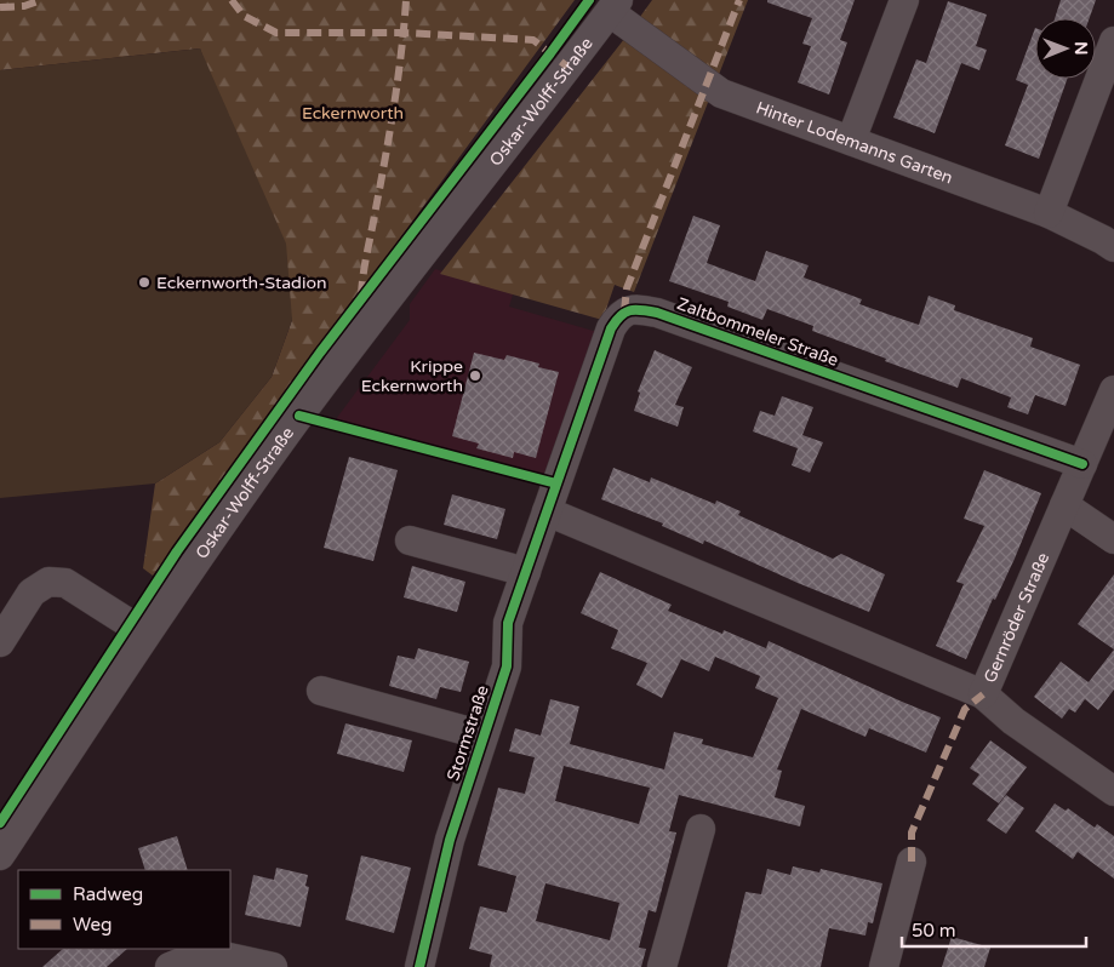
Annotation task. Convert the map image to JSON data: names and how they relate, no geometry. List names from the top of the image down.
{
  "streets": {
    "street": [
      "Oskar-Wolff-Straße",
      "Hinter Lodemanns Garten",
      "Zaltbommeler Straße",
      "Gernröder Straße",
      "Stormstraße"
    ]
  },
  "crossings": [
    ["Oskar-Wolff-Straße", "Hinter Lodemanns Garten"],
    ["Zaltbommeler Straße", "Gernröder Straße"],
    ["Zaltbommeler Straße", "Stormstraße"]
  ],
  "parks": ["Eckernworth"],
  "places": ["Eckernworth-Stadion", "Krippe Eckernworth"],
  "legend": ["Radweg", "Weg"],
  "scale_bar": "50 m",
  "north": "right"
}
